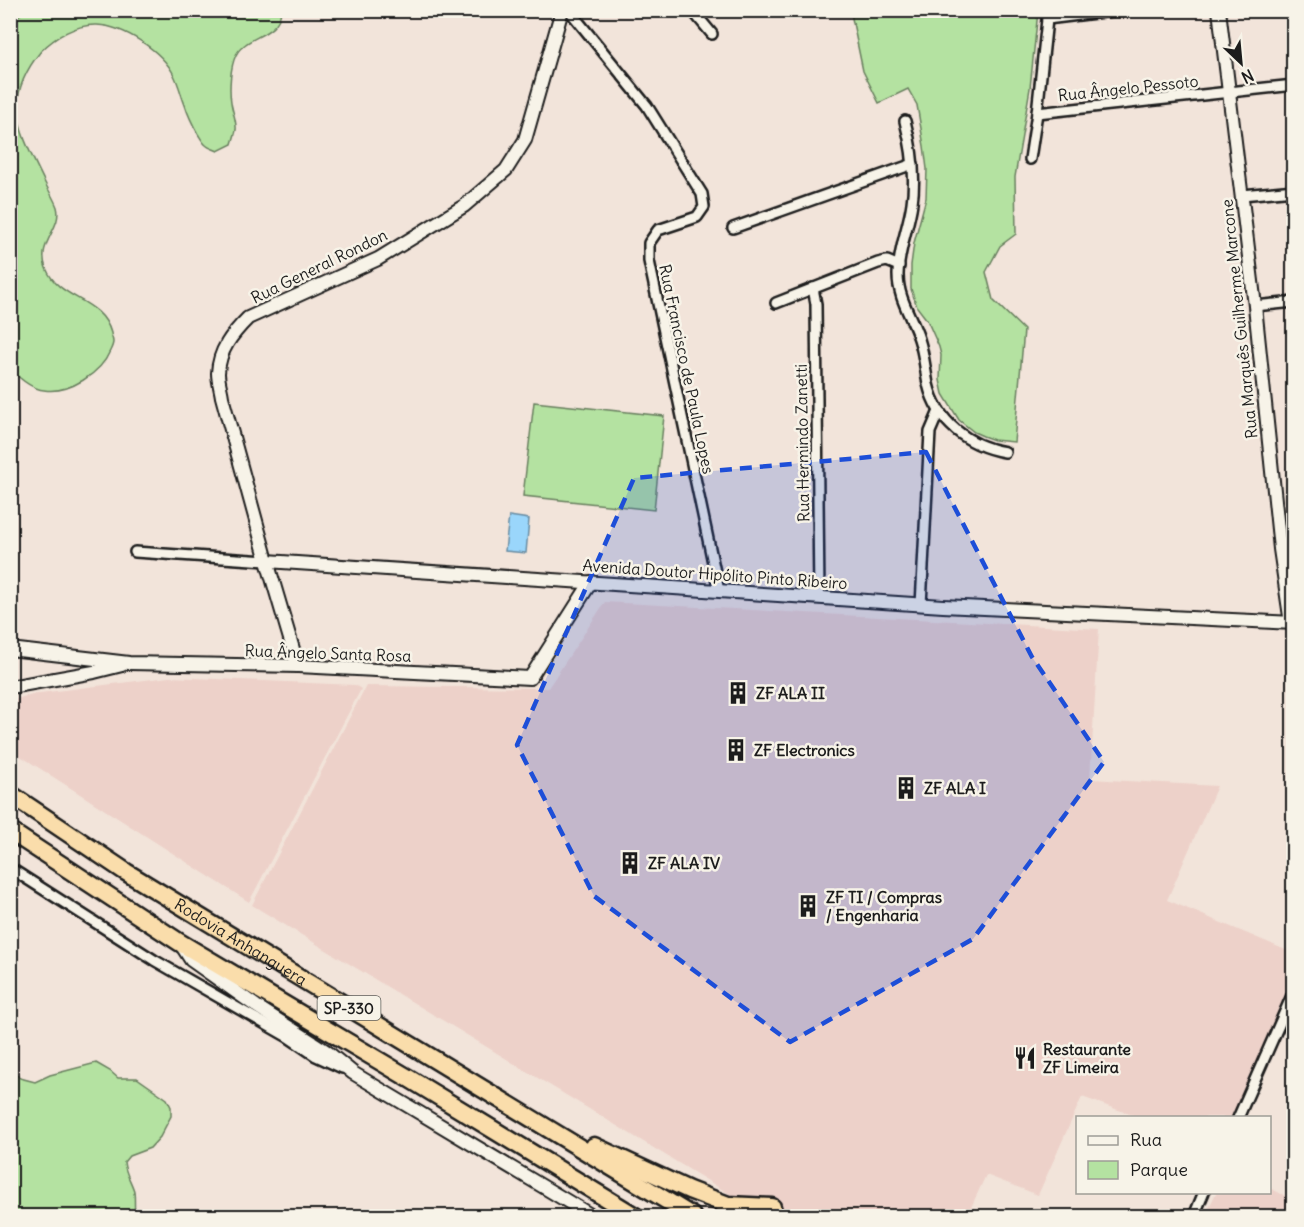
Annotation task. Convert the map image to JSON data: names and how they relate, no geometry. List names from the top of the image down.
{
  "streets": {
    "highway": ["Rodovia Anhanguera", "SP-330"],
    "street": [
      "Rua Ângelo Pessoto",
      "Rua General Rondon",
      "Rua Marquês Guilherme Marcone",
      "Rua Francisco de Paula Lopes",
      "Rua Hermindo Zanetti",
      "Avenida Doutor Hipólito Pinto Ribeiro",
      "Rua Ângelo Santa Rosa"
    ]
  },
  "crossings": [
    ["Rua Ângelo Pessoto", "Rua Marquês Guilherme Marcone"],
    ["Rua General Rondon", "Avenida Doutor Hipólito Pinto Ribeiro"],
    ["Rua General Rondon", "Rua Ângelo Santa Rosa"],
    ["Rua Marquês Guilherme Marcone", "Avenida Doutor Hipólito Pinto Ribeiro"],
    ["Rua Francisco de Paula Lopes", "Avenida Doutor Hipólito Pinto Ribeiro"],
    ["Rua Hermindo Zanetti", "Avenida Doutor Hipólito Pinto Ribeiro"],
    ["Avenida Doutor Hipólito Pinto Ribeiro", "Rua Ângelo Santa Rosa"]
  ],
  "places": {
    "building": [
      "ZF ALA II",
      "ZF Electronics",
      "ZF ALA I",
      "ZF ALA IV",
      "ZF TI / Compras / Engenharia"
    ],
    "restaurant": ["Restaurante ZF Limeira"]
  },
  "legend": ["Rua", "Parque"],
  "north": "bottom right"
}
